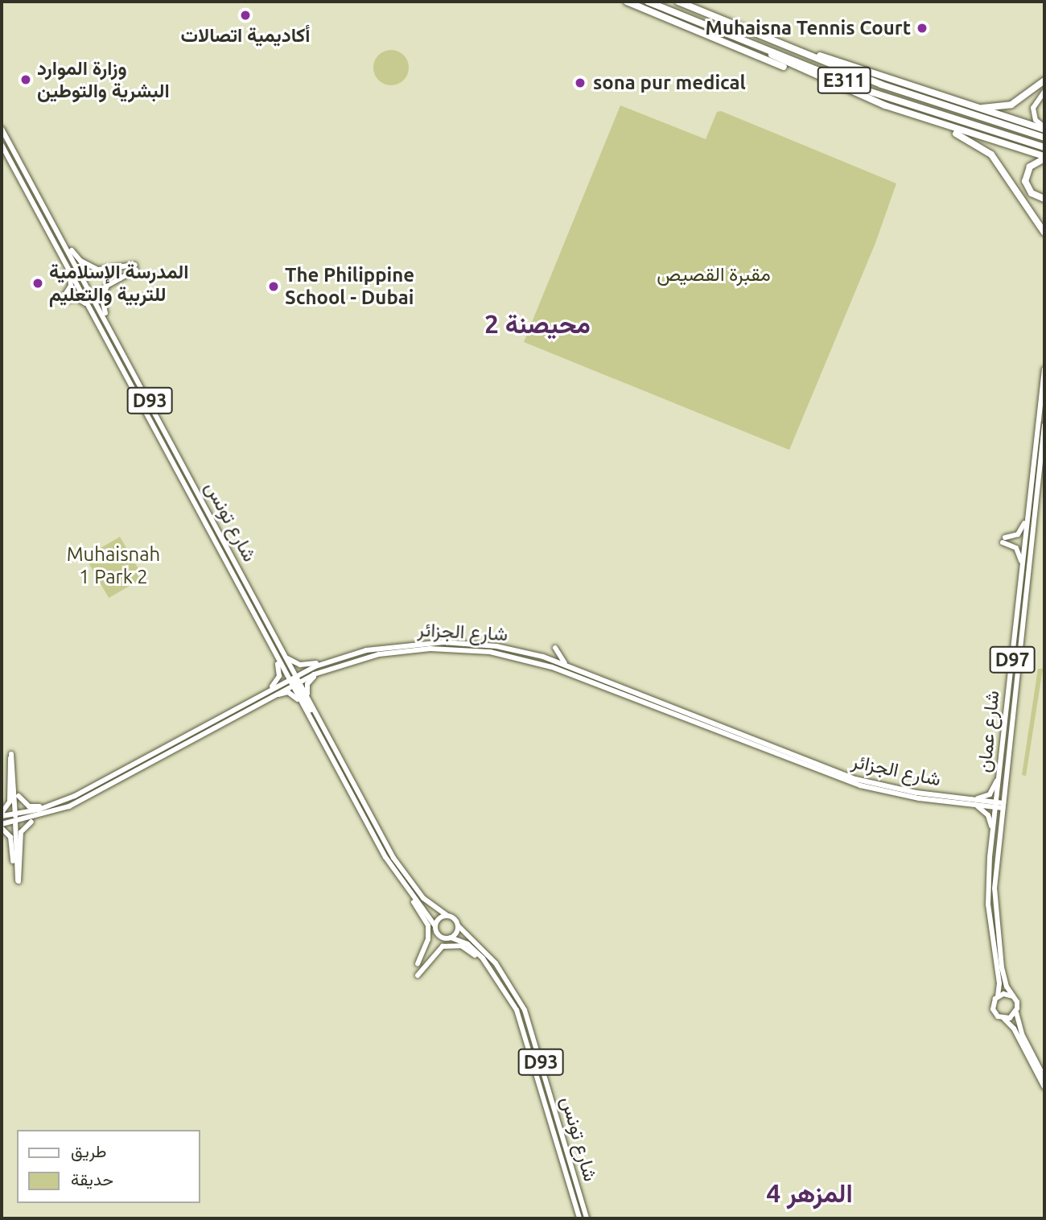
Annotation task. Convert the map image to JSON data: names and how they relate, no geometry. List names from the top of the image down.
{
  "streets": {
    "highway": ["E311"],
    "main road": [
      "D93",
      "شارع تونس",
      "شارع الجزائر",
      "D97",
      "شارع عمان"
    ]
  },
  "crossings": [
    ["شارع تونس", "شارع الجزائر"],
    ["شارع الجزائر", "شارع عمان"]
  ],
  "districts": ["محيصنة 2", "المزهر 4"],
  "parks": ["مقبرة القصيص", "Muhaisnah 1 Park 2"],
  "places": [
    "أكاديمية اتصالات",
    "Muhaisna Tennis Court",
    "وزارة الموارد البشرية والتوطين",
    "sona pur medical",
    "المدرسة الإسلامية للتربية والتعليم",
    "The Philippine School - Dubai"
  ],
  "legend": ["طريق", "حديقة"]
}
